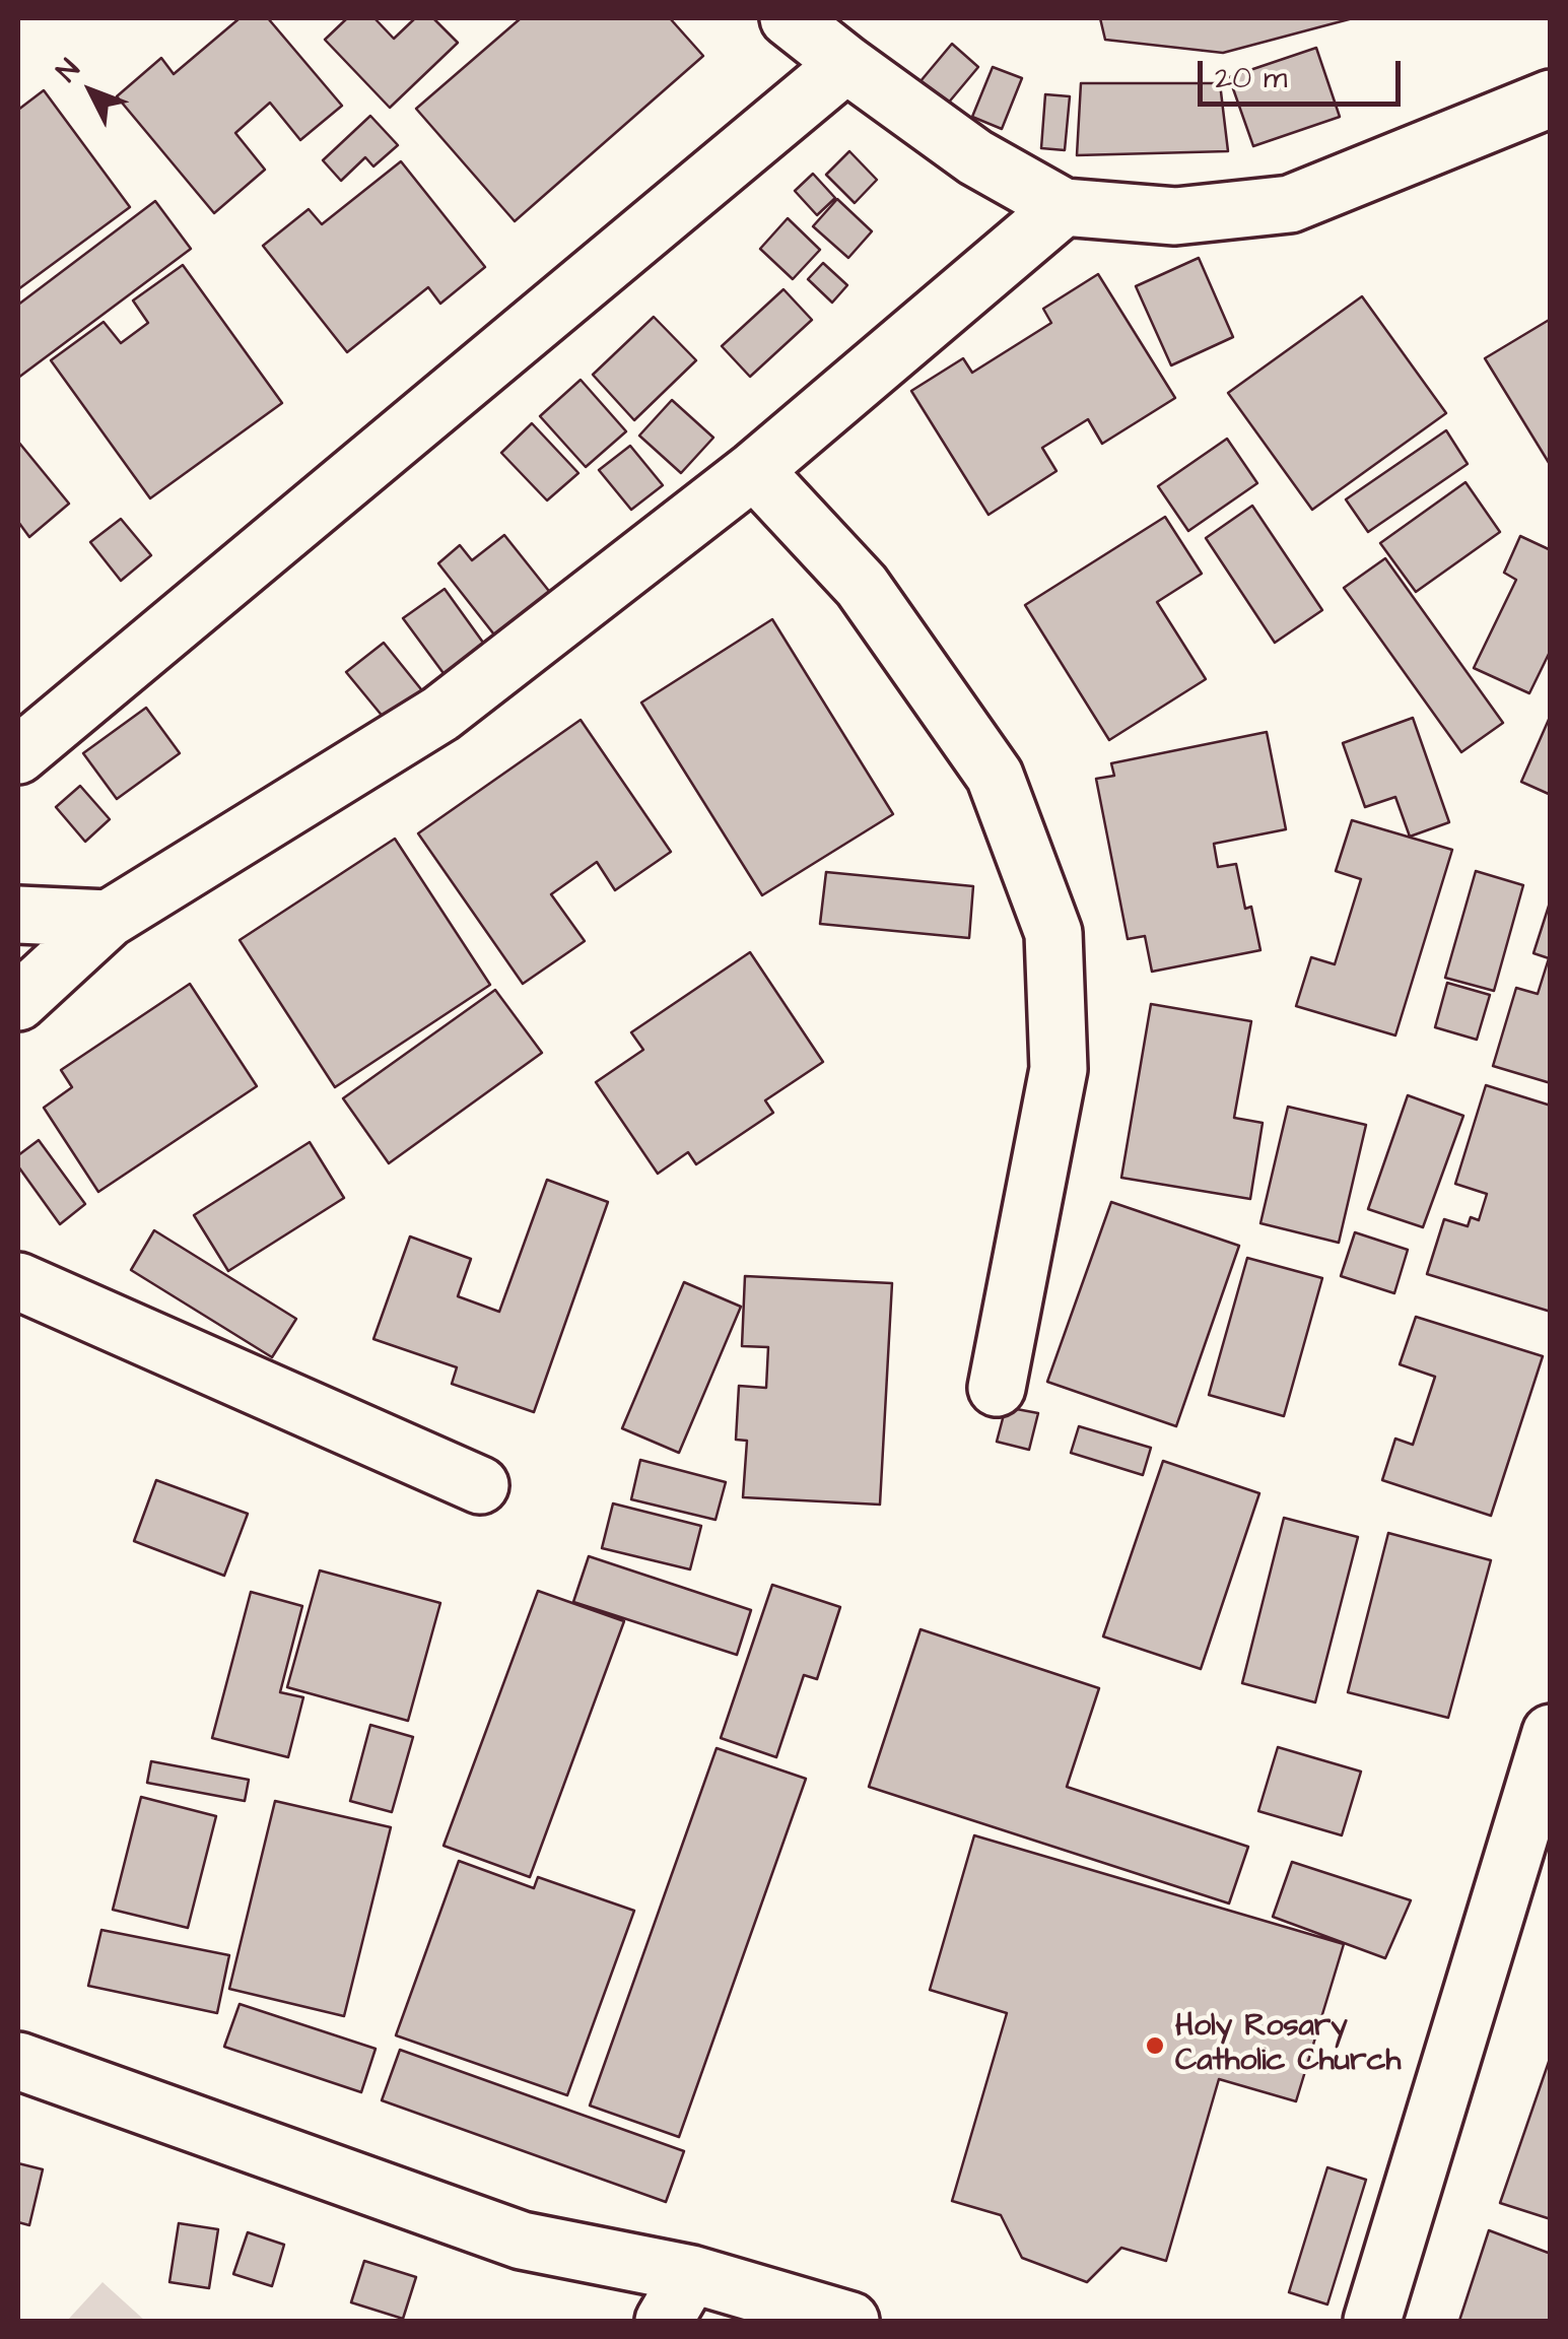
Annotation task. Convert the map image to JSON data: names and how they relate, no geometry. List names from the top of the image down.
{
  "places": ["Holy Rosary Catholic Church"],
  "scale_bar": "20 m",
  "north": "top left"
}
